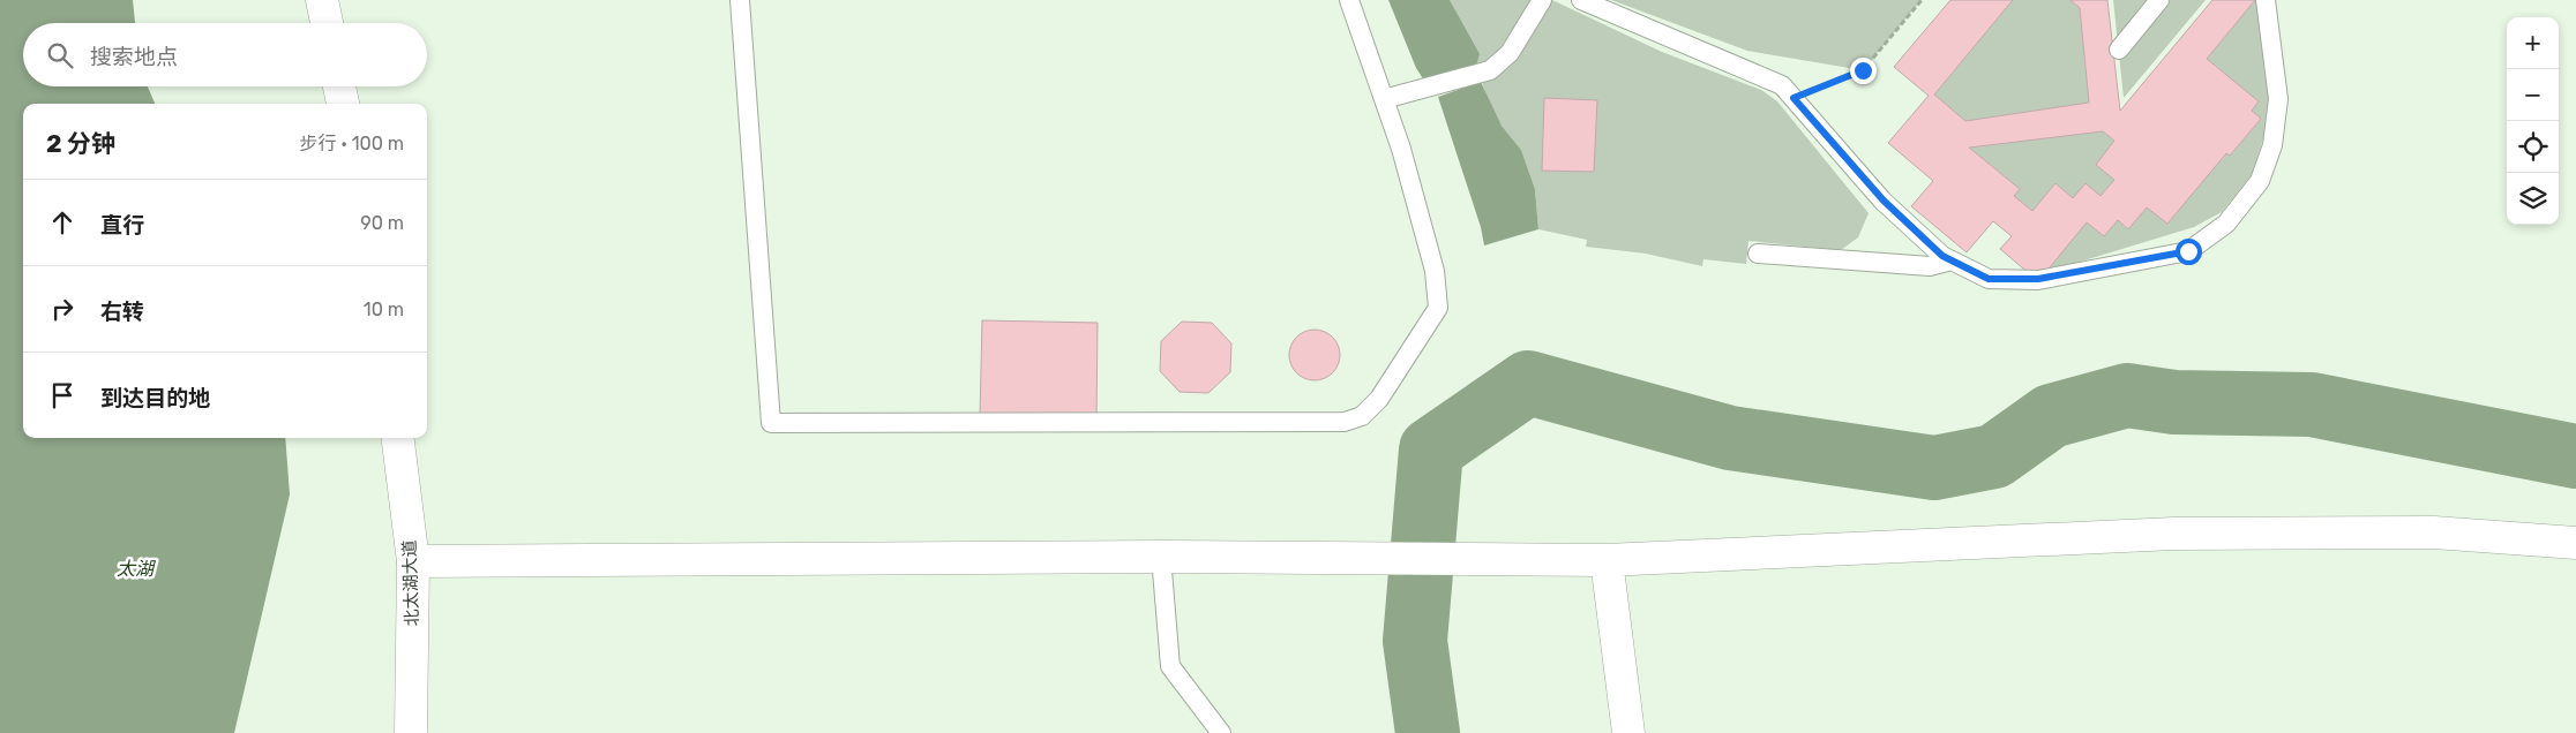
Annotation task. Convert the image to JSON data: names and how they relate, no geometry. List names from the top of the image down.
{
  "streets": {
    "street": ["北太湖大道"]
  },
  "water": ["太湖"],
  "page": {
    "map_buttons": ["+", "−"],
    "search": "搜索地点",
    "heading": ["2 分钟", "步行 · 100 m"],
    "list": [
      ["直行", "90 m"],
      ["右转", "10 m"],
      "到达目的地"
    ]
  }
}
